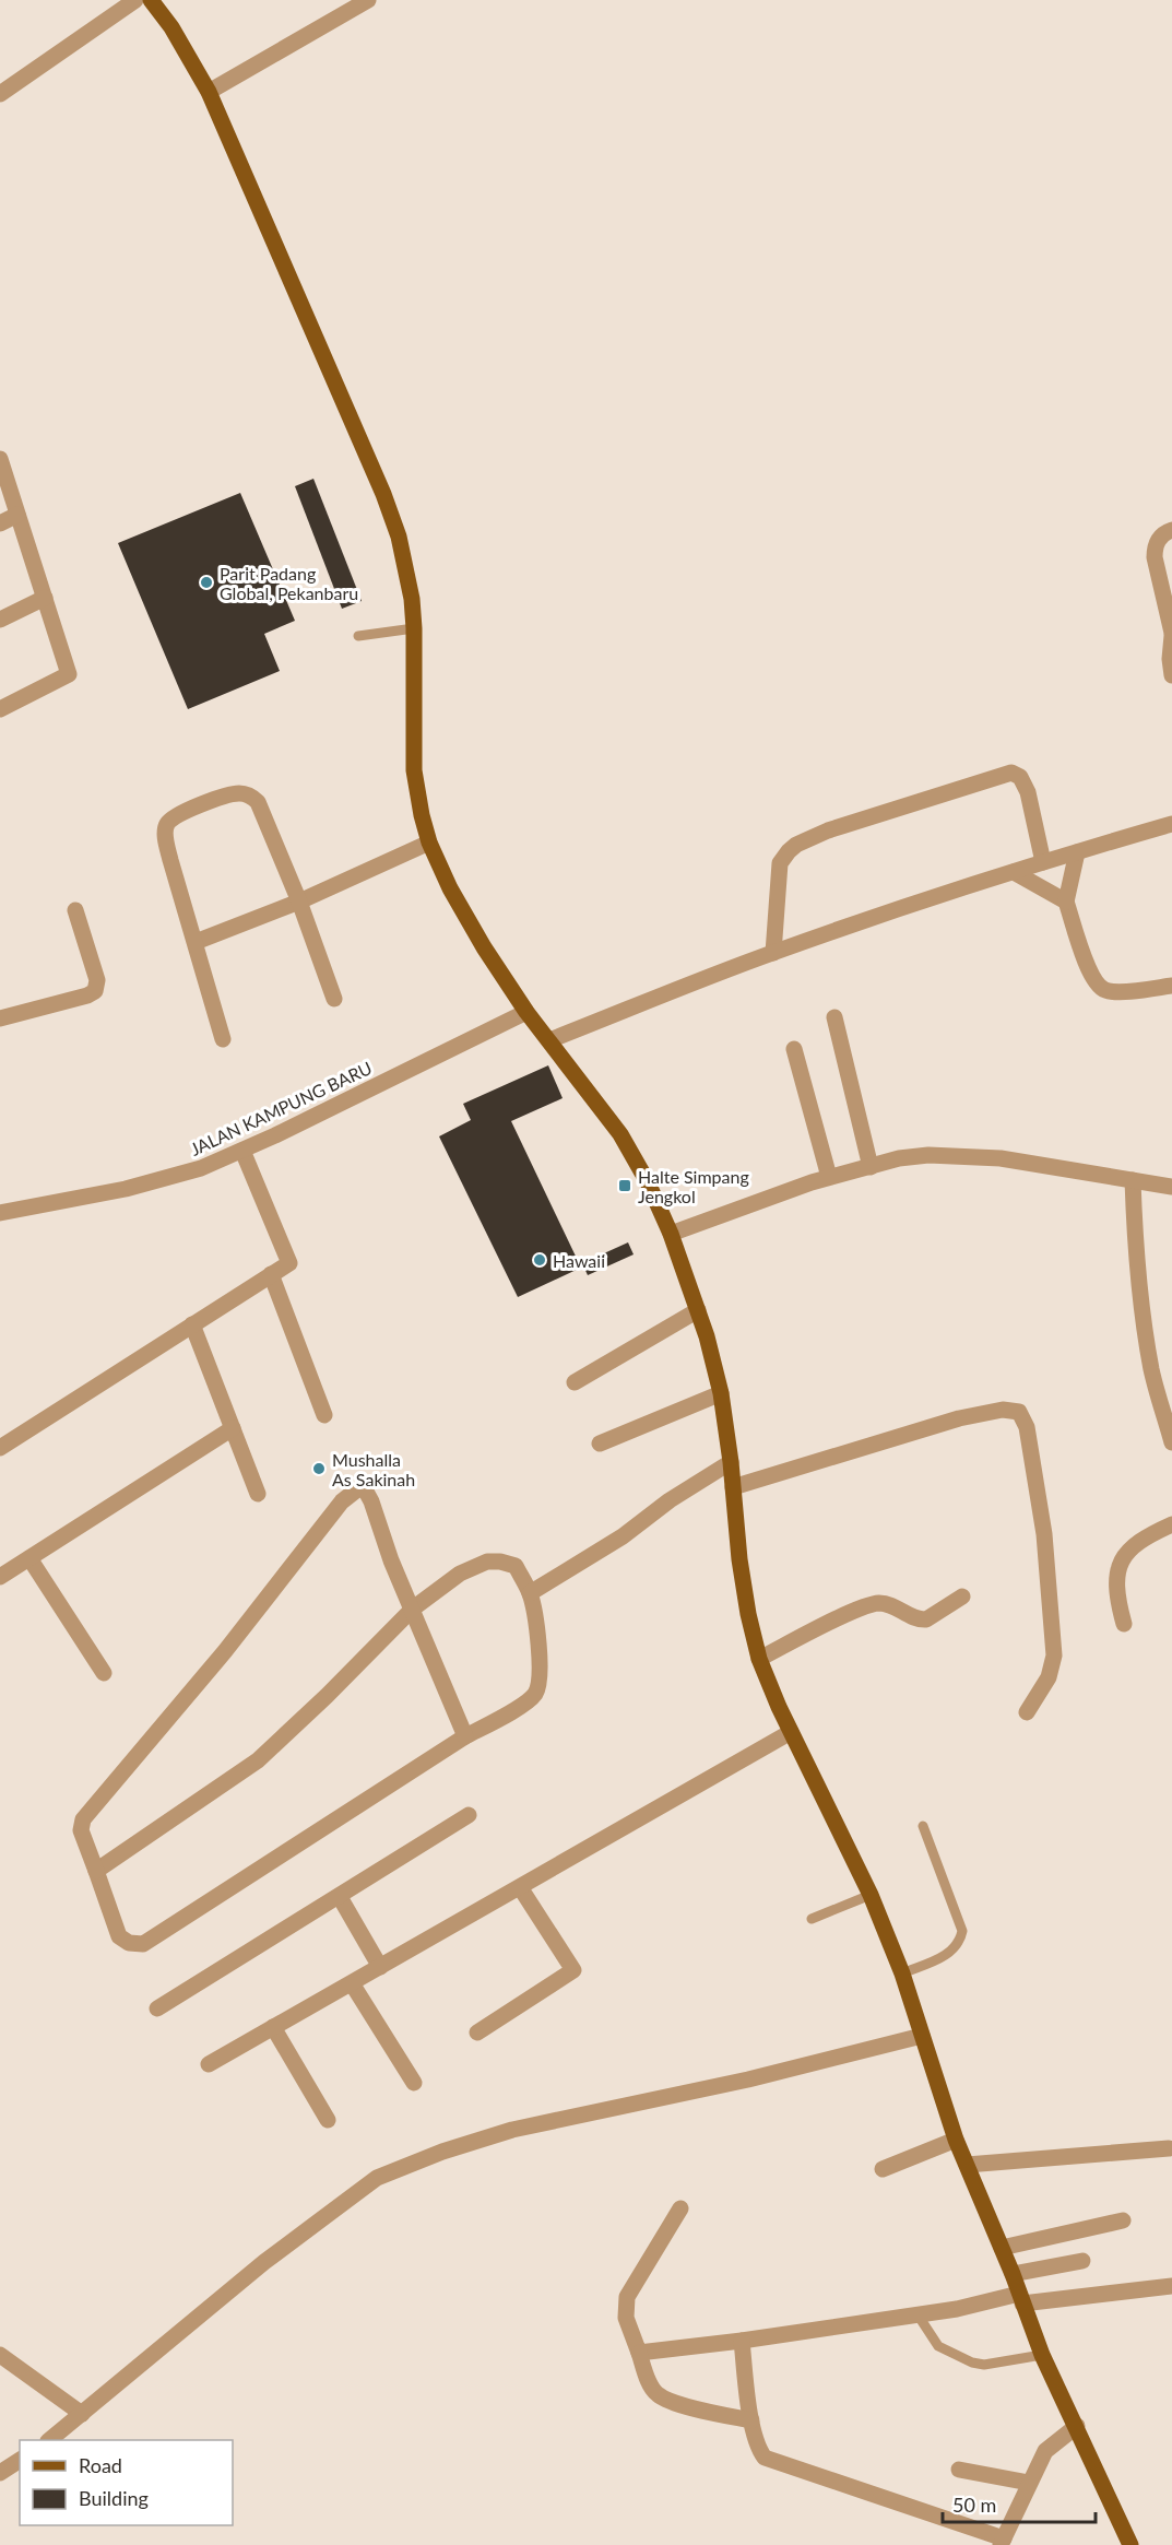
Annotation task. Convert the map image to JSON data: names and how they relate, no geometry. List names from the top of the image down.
{
  "streets": {
    "street": ["JALAN KAMPUNG BARU"]
  },
  "places": {
    "other": ["Parit Padang Global, Pekanbaru", "Hawaii", "Mushalla As Sakinah"],
    "transit": ["Halte Simpang Jengkol"]
  },
  "legend": ["Road", "Building"],
  "scale_bar": "50 m"
}
